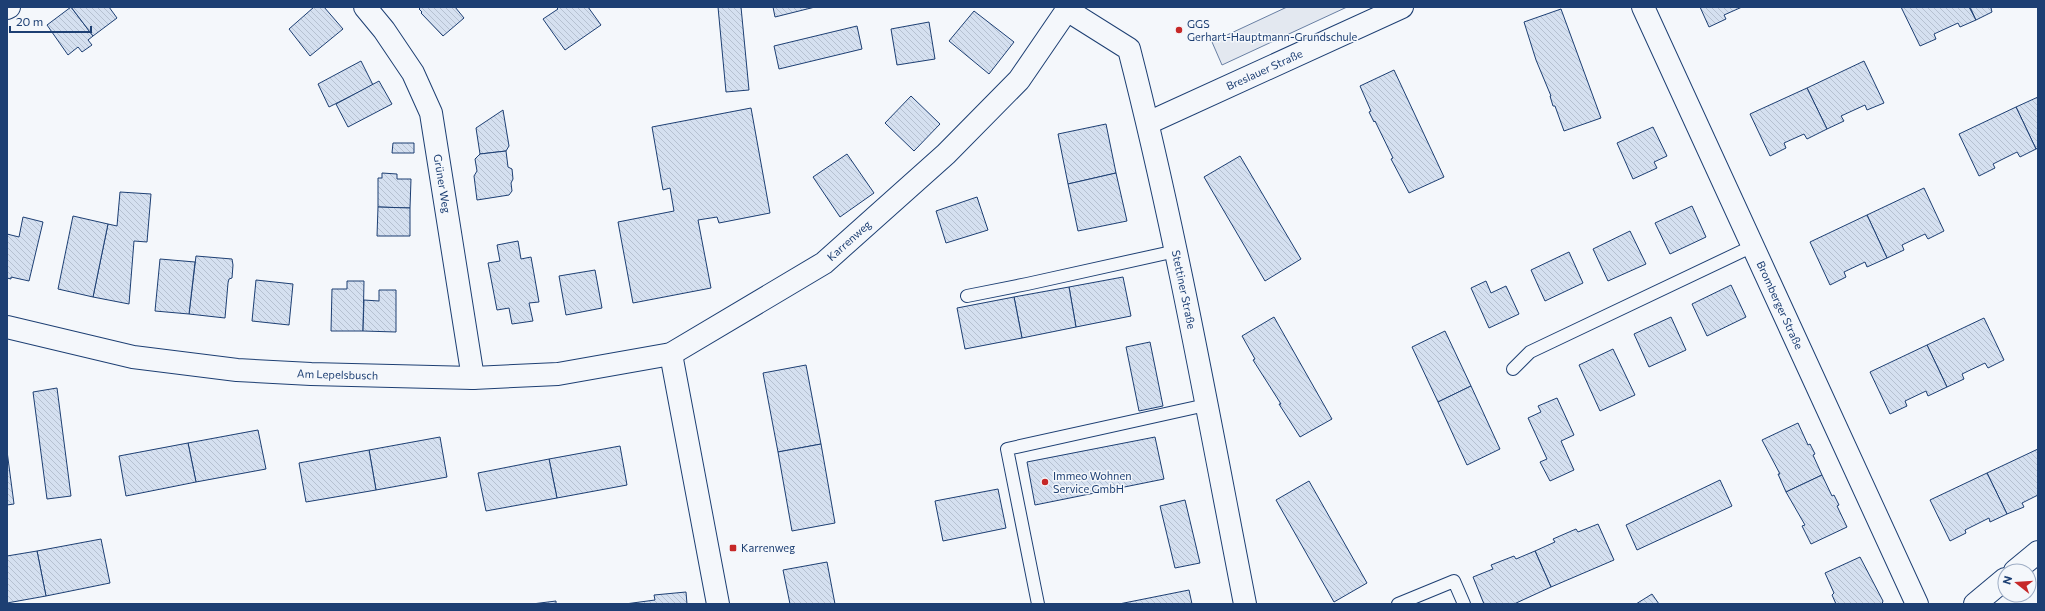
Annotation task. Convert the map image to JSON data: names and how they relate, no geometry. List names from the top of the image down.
{
  "streets": {
    "street": [
      "Breslauer Straße",
      "Grüner Weg",
      "Karrenweg",
      "Stettiner Straße",
      "Bromberger Straße",
      "Am Lepelsbusch"
    ]
  },
  "crossings": [
    ["Breslauer Straße", "Stettiner Straße"],
    ["Grüner Weg", "Am Lepelsbusch"],
    ["Karrenweg", "Stettiner Straße"],
    ["Karrenweg", "Am Lepelsbusch"]
  ],
  "places": {
    "other": ["GGS Gerhart-Hauptmann-Grundschule", "Immeo Wohnen Service GmbH"],
    "transit": ["Karrenweg"]
  },
  "scale_bar": "20 m",
  "north": "left"
}
